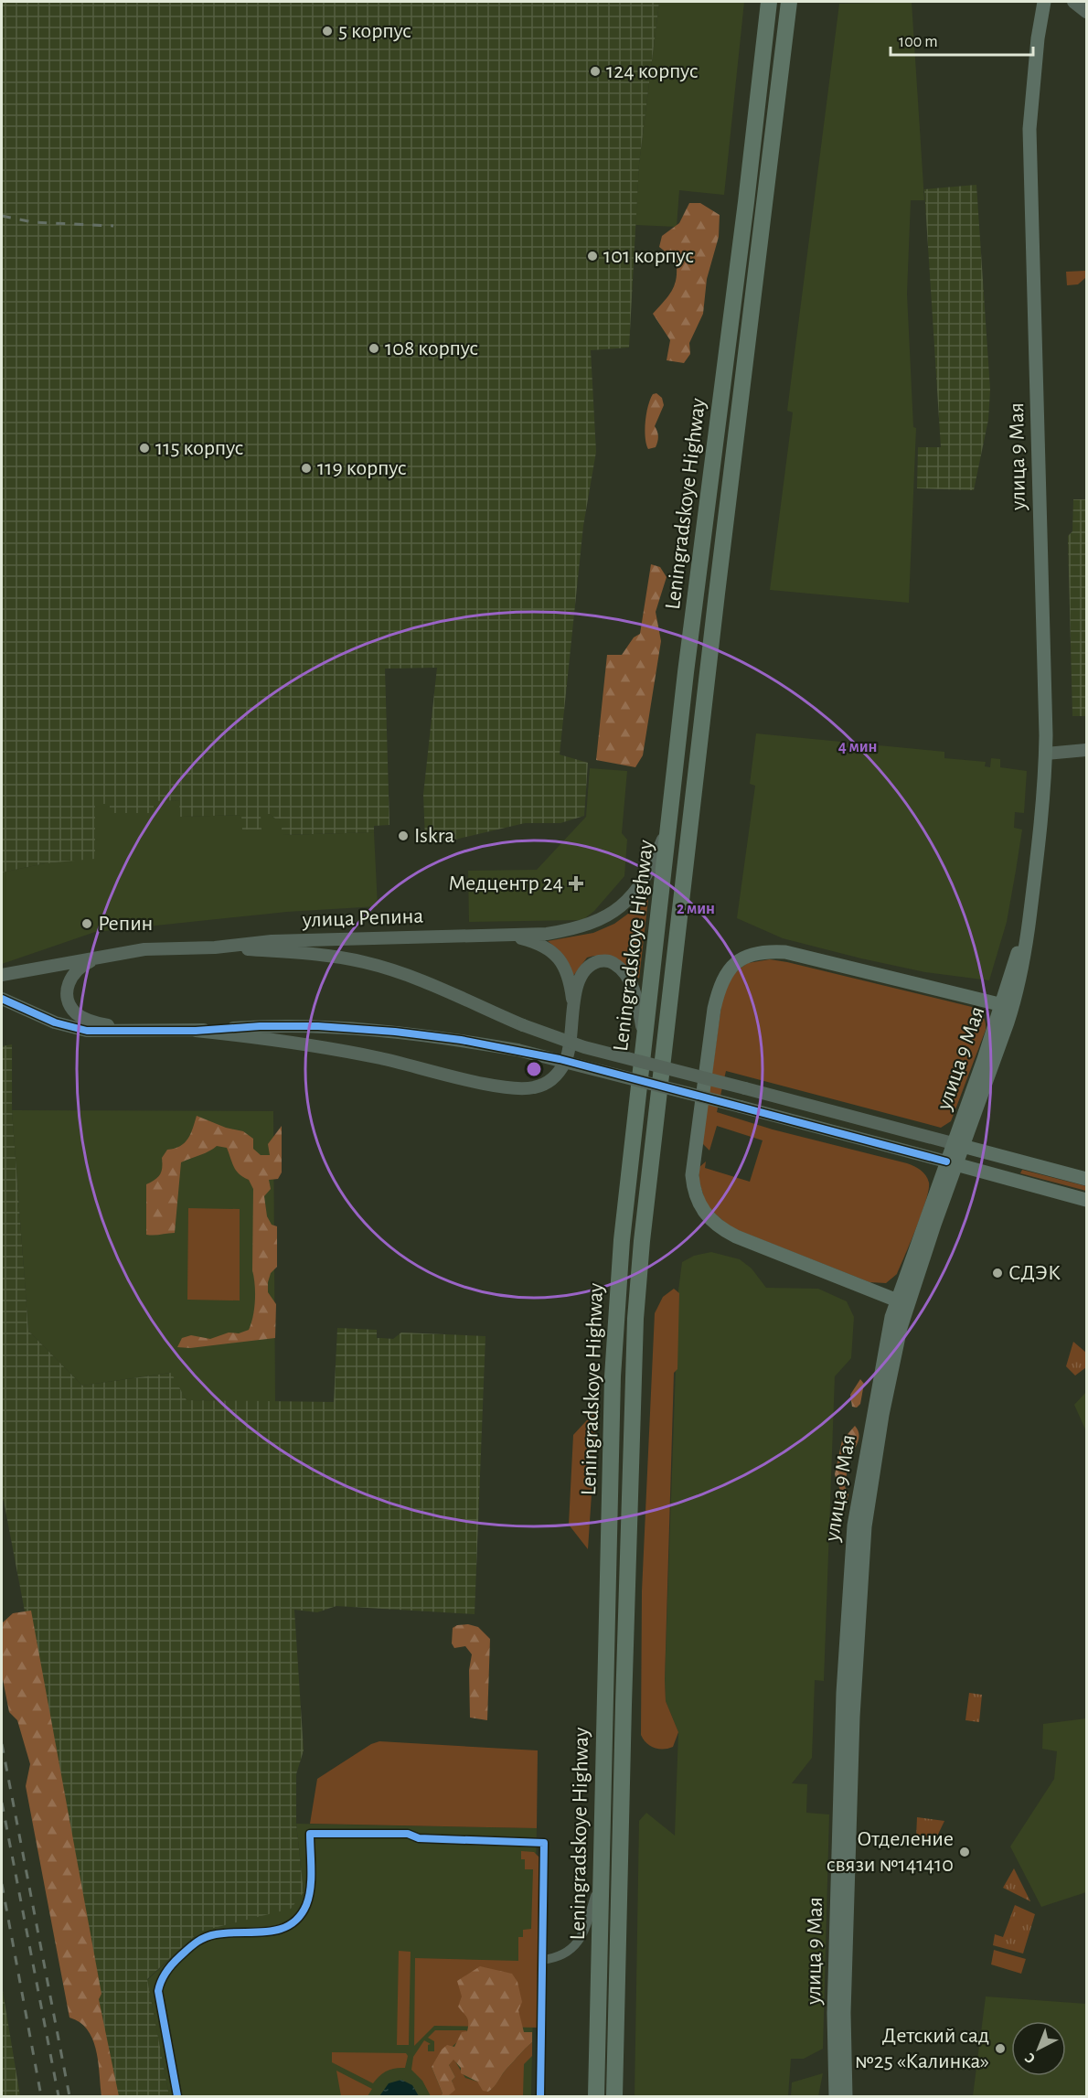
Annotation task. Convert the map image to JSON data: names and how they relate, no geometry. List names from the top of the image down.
{
  "streets": {
    "highway": ["Leningradskoye Highway"],
    "main road": ["улица 9 Мая"],
    "street": ["улица Репина"]
  },
  "crossings": [
    ["Leningradskoye Highway", "улица Репина"]
  ],
  "places": {
    "other": [
      "5 корпус",
      "124 корпус",
      "101 корпус",
      "108 корпус",
      "115 корпус",
      "119 корпус",
      "Iskra",
      "Репин",
      "СДЭК",
      "Отделение связи №141410",
      "Детский сад №25 «Калинка»"
    ],
    "health": ["Медцентр 24"]
  },
  "scale_bar": "100 m",
  "north": "bottom left",
  "rings": ["4 мин", "2 мин"]
}
